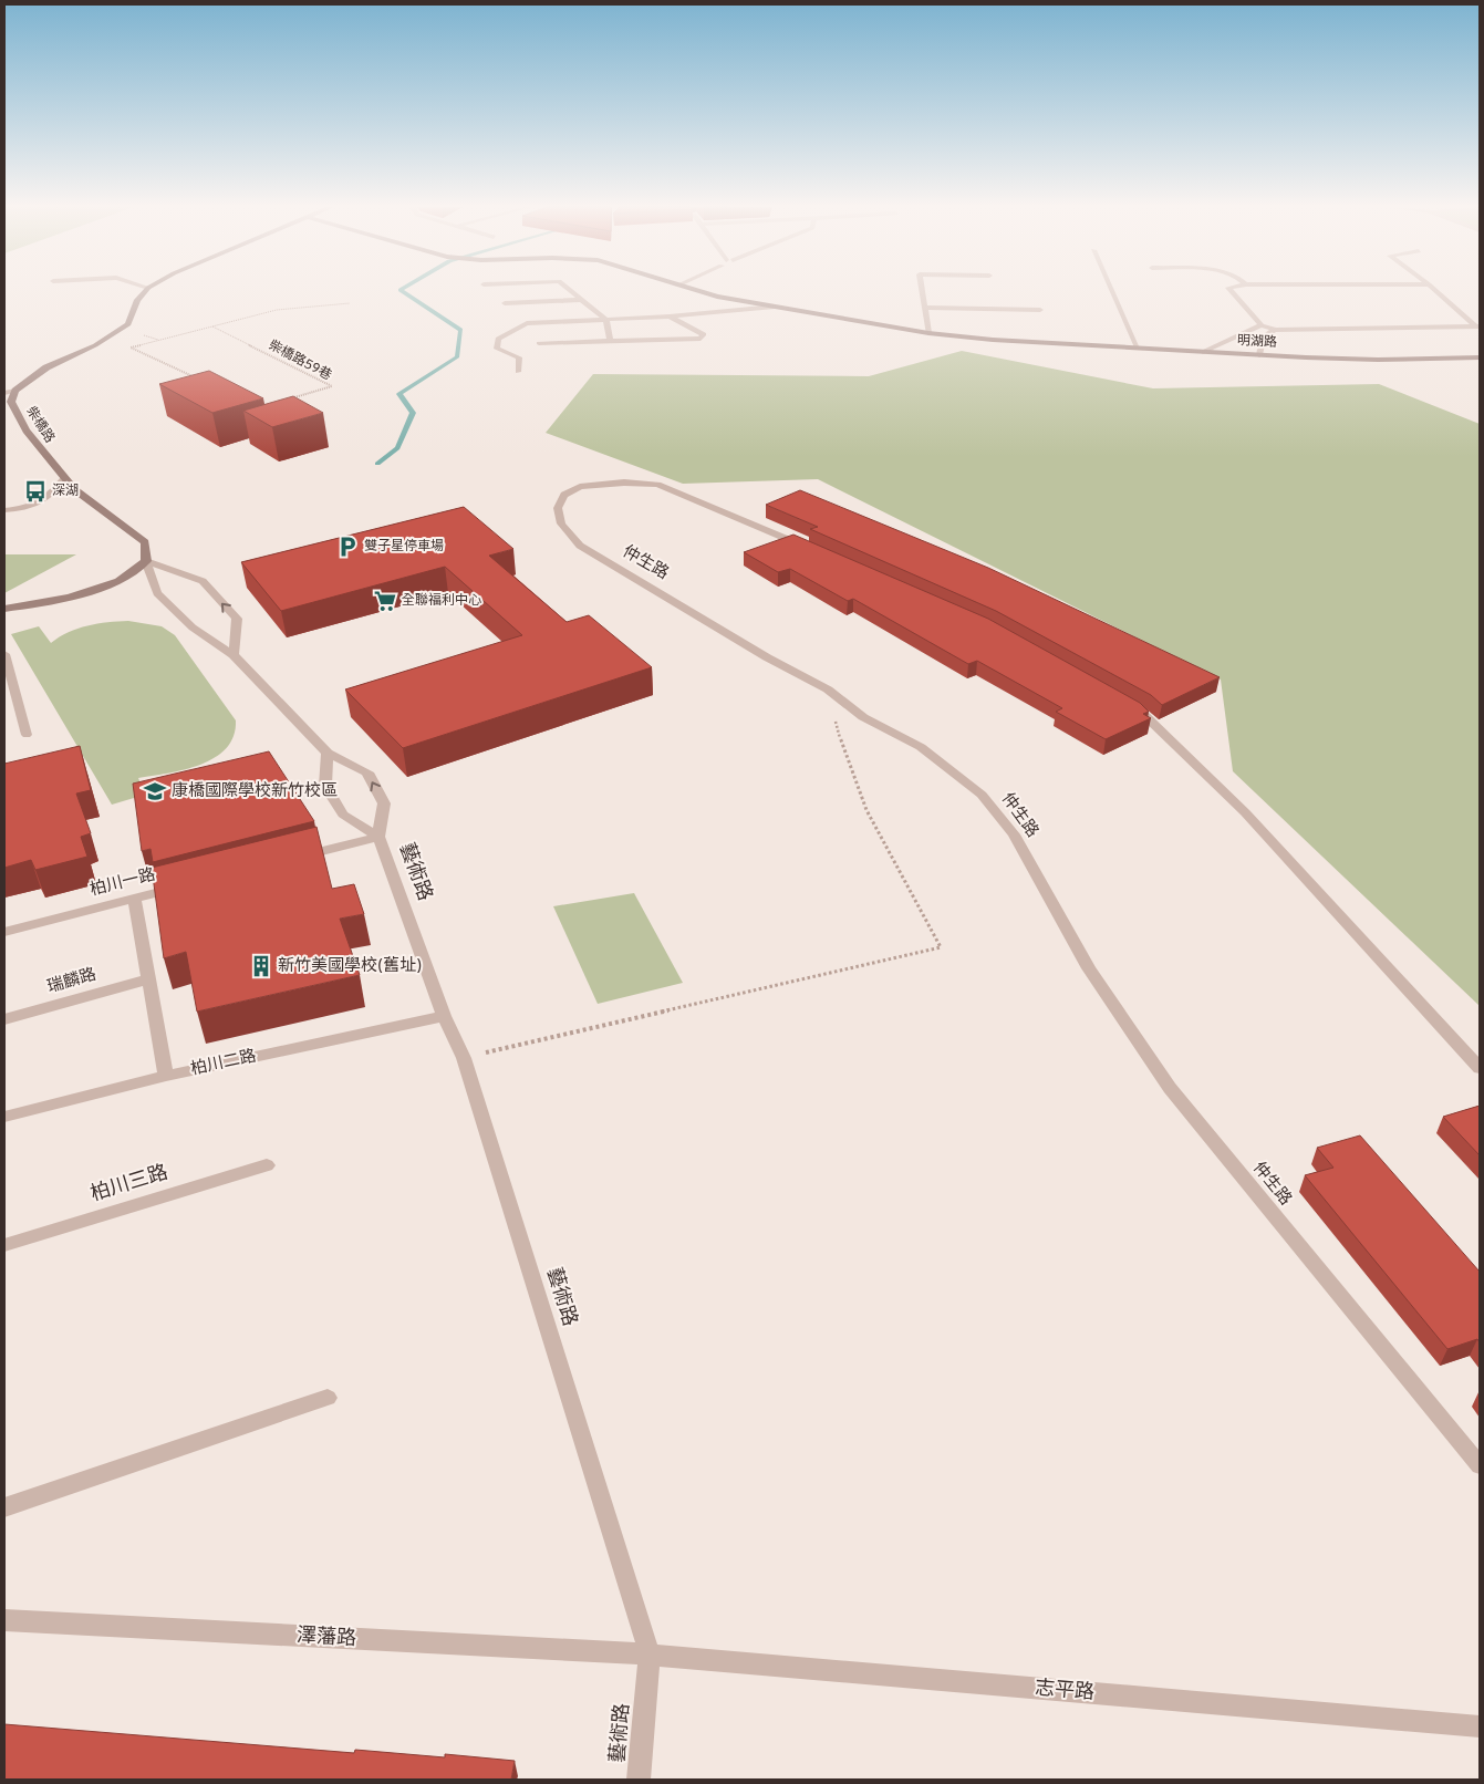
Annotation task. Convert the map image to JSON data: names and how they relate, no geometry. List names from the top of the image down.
{
  "streets": {
    "street": [
      "明湖路",
      "柴橋路",
      "仲生路",
      "藝術路",
      "柏川一路",
      "瑞麟路",
      "柏川二路",
      "柏川三路",
      "澤藩路",
      "志平路"
    ],
    "path": ["柴橋路59巷"]
  },
  "crossings": [
    ["柴橋路", "藝術路"],
    ["藝術路", "柏川二路"],
    ["藝術路", "澤藩路"],
    ["藝術路", "志平路"],
    ["澤藩路", "志平路"]
  ],
  "places": {
    "bus stop": ["深湖"],
    "parking": ["雙子星停車場"],
    "supermarket": ["全聯福利中心"],
    "school or university": ["康橋國際學校新竹校區"],
    "building": ["新竹美國學校(舊址)"]
  }
}
